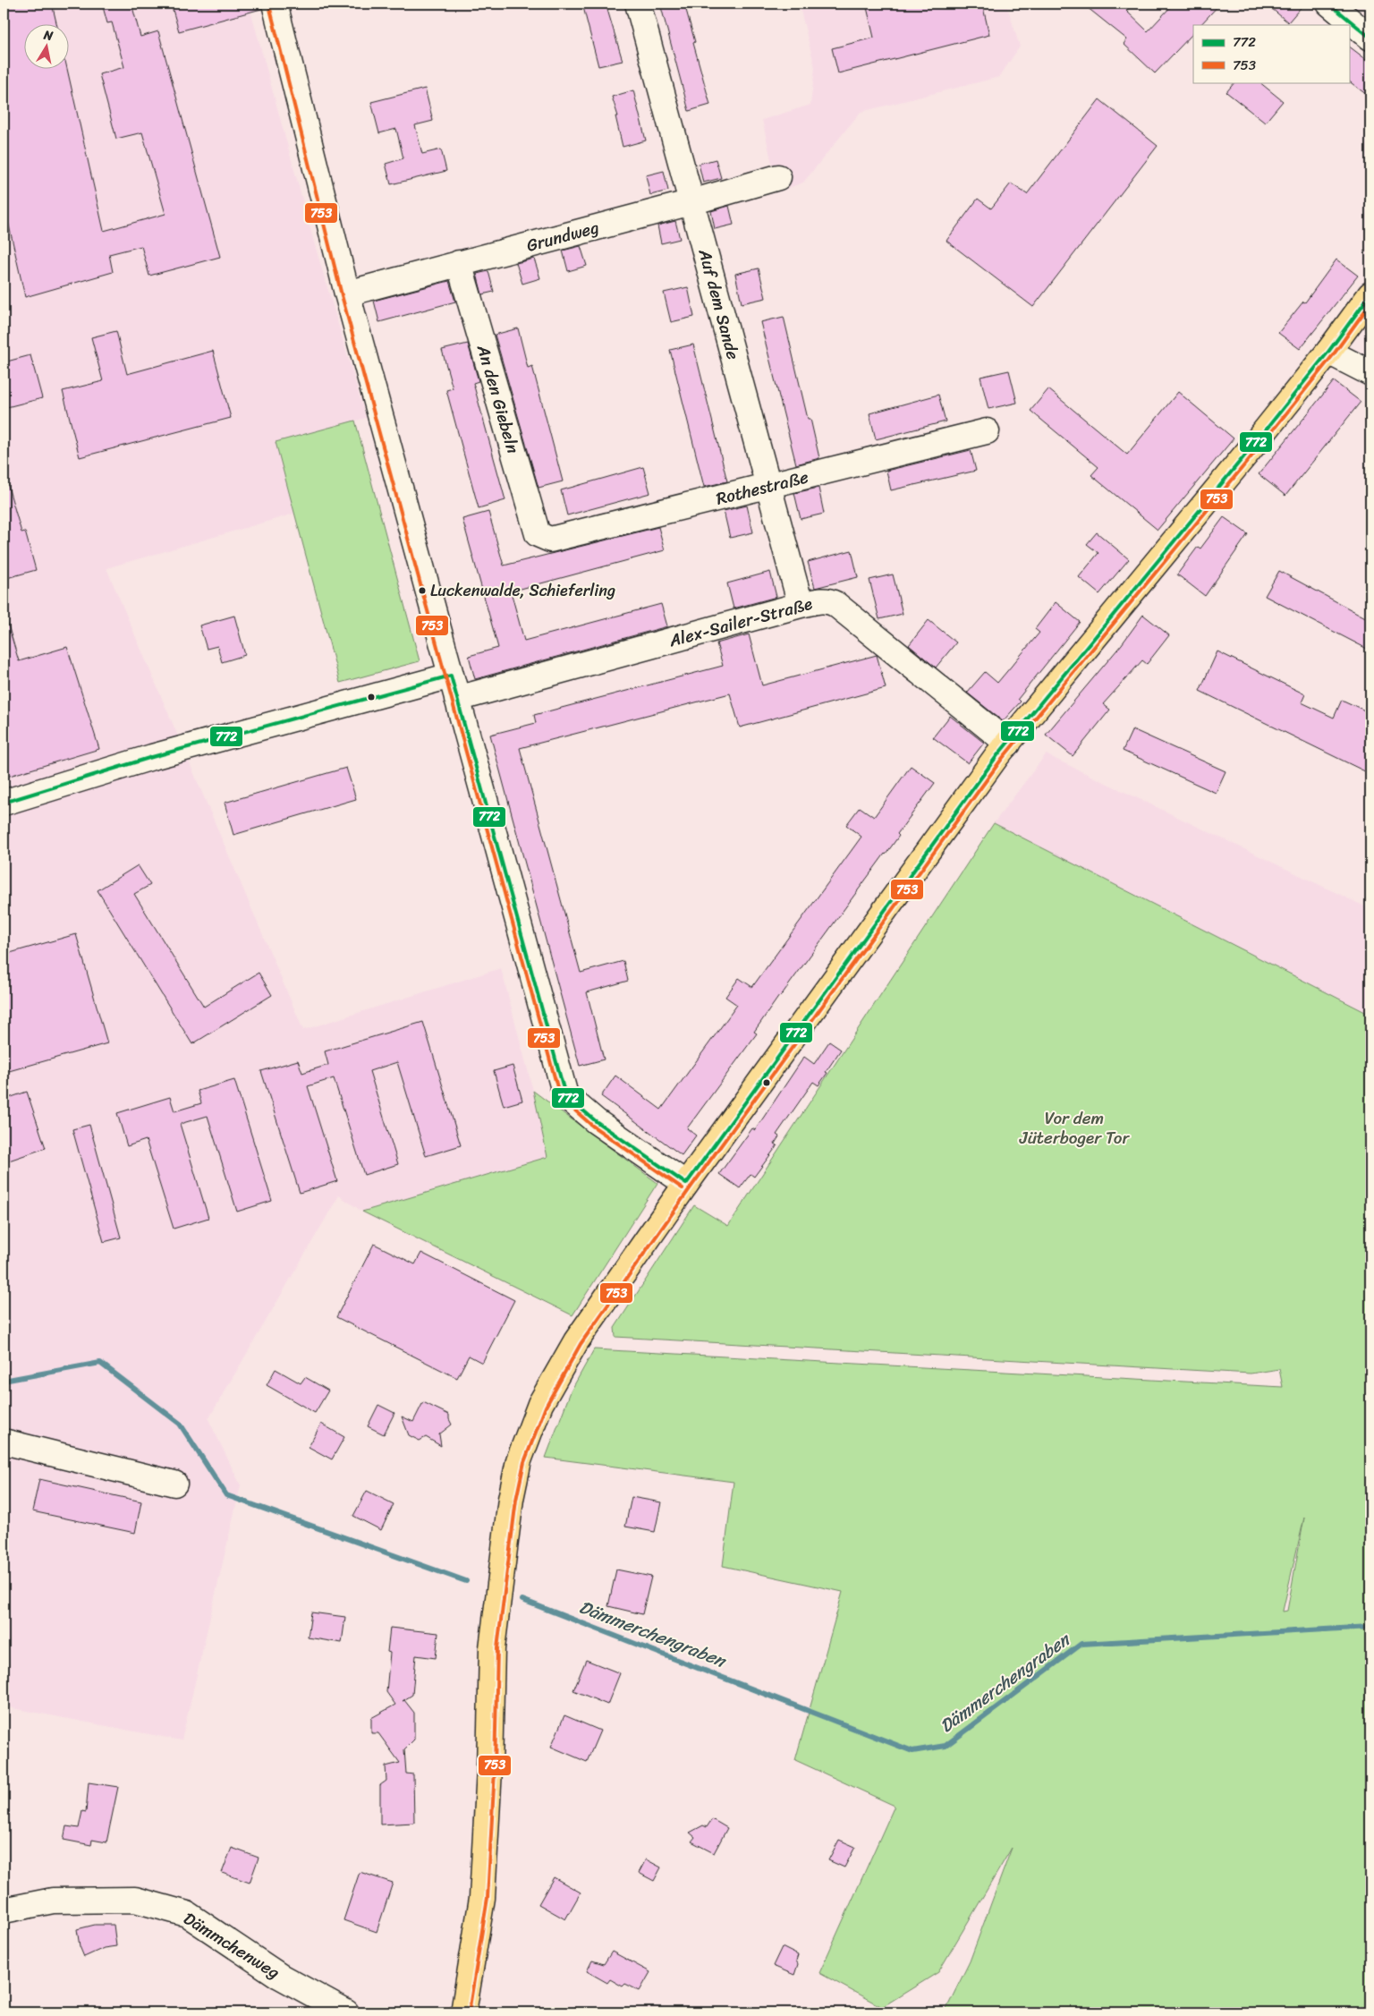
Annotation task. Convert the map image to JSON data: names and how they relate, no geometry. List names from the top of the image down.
{
  "streets": {
    "street": [
      "Grundweg",
      "Auf dem Sande",
      "An den Giebeln",
      "Rothestraße",
      "Alex-Sailer-Straße",
      "Dämmchenweg"
    ]
  },
  "crossings": [
    ["Grundweg", "Auf dem Sande"],
    ["Grundweg", "An den Giebeln"],
    ["Auf dem Sande", "Rothestraße"],
    ["Auf dem Sande", "Alex-Sailer-Straße"],
    ["An den Giebeln", "Rothestraße"]
  ],
  "water": ["Dämmerchengraben"],
  "parks": ["Vor dem Jüterboger Tor"],
  "places": ["Luckenwalde, Schieferling"],
  "lines": ["transit line 772", "transit line 753"],
  "legend": ["772", "753"],
  "north": "top"
}
